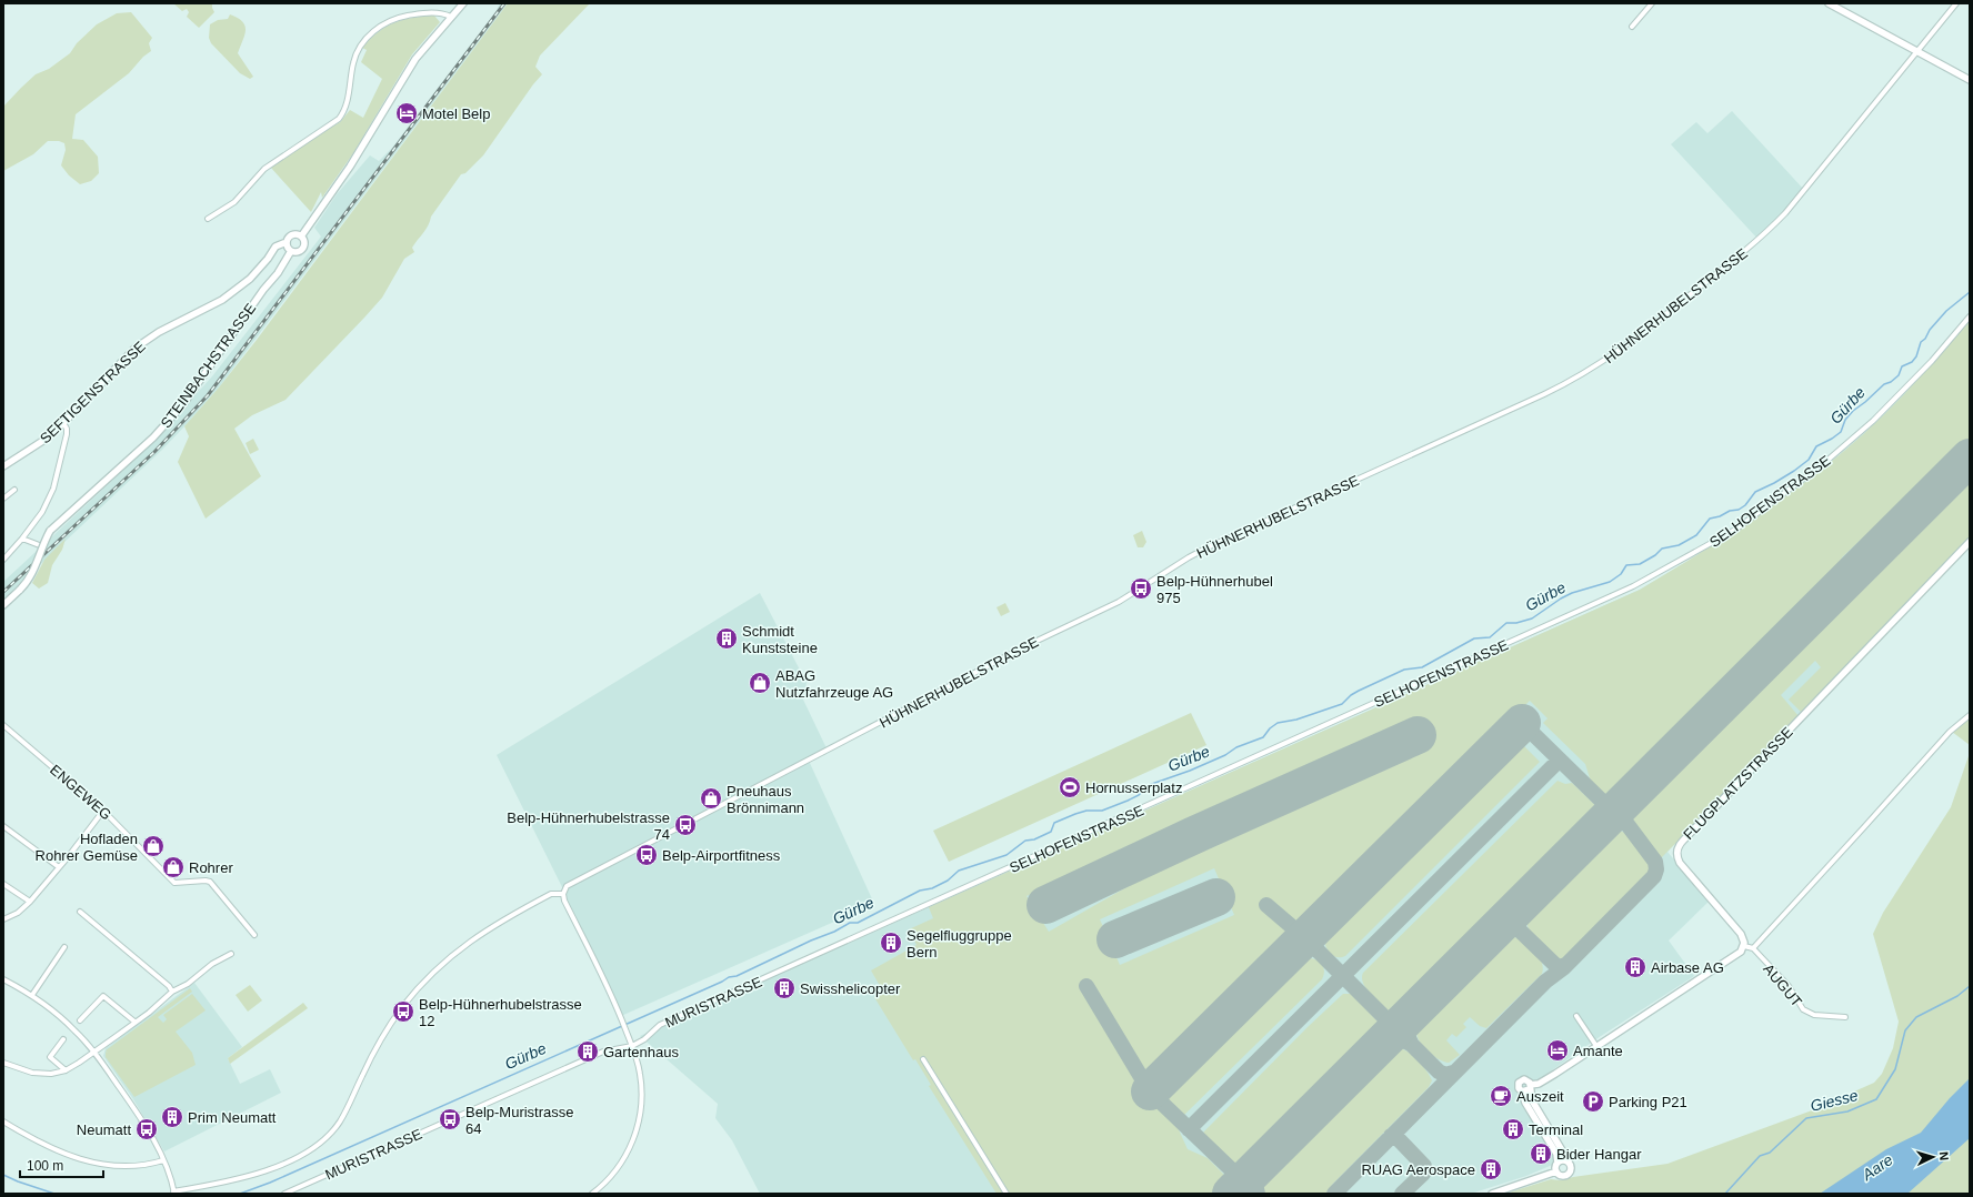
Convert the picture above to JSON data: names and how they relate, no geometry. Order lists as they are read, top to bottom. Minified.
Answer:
{"streets":{"street":["HÜHNERHUBELSTRASSE","STEINBACHSTRASSE","SEFTIGENSTRASSE","SELHOFENSTRASSE","FLUGPLATZSTRASSE","ENGEWEG","AUGUT","MURISTRASSE"]},"crossings":[["STEINBACHSTRASSE","SEFTIGENSTRASSE"],["SELHOFENSTRASSE","MURISTRASSE"]],"water":["Gürbe","Giesse","Aare"],"places":{"hotel":["Motel Belp","Amante"],"bus stop":["Belp-Hühnerhubel 975","Belp-Hühnerhubelstrasse 74","Belp-Airportfitness","Belp-Hühnerhubelstrasse 12","Belp-Muristrasse 64","Neumatt"],"building":["Schmidt Kunststeine","Segelfluggruppe Bern","Airbase AG","Swisshelicopter","Gartenhaus","Prim Neumatt","Terminal","Bider Hangar","RUAG Aerospace"],"shop":["ABAG Nutzfahrzeuge AG","Pneuhaus Brönnimann","Hofladen Rohrer Gemüse","Rohrer"],"sports":["Hornusserplatz"],"cafe":["Auszeit"],"parking":["Parking P21"]},"scale_bar":"100 m","north":"right"}
